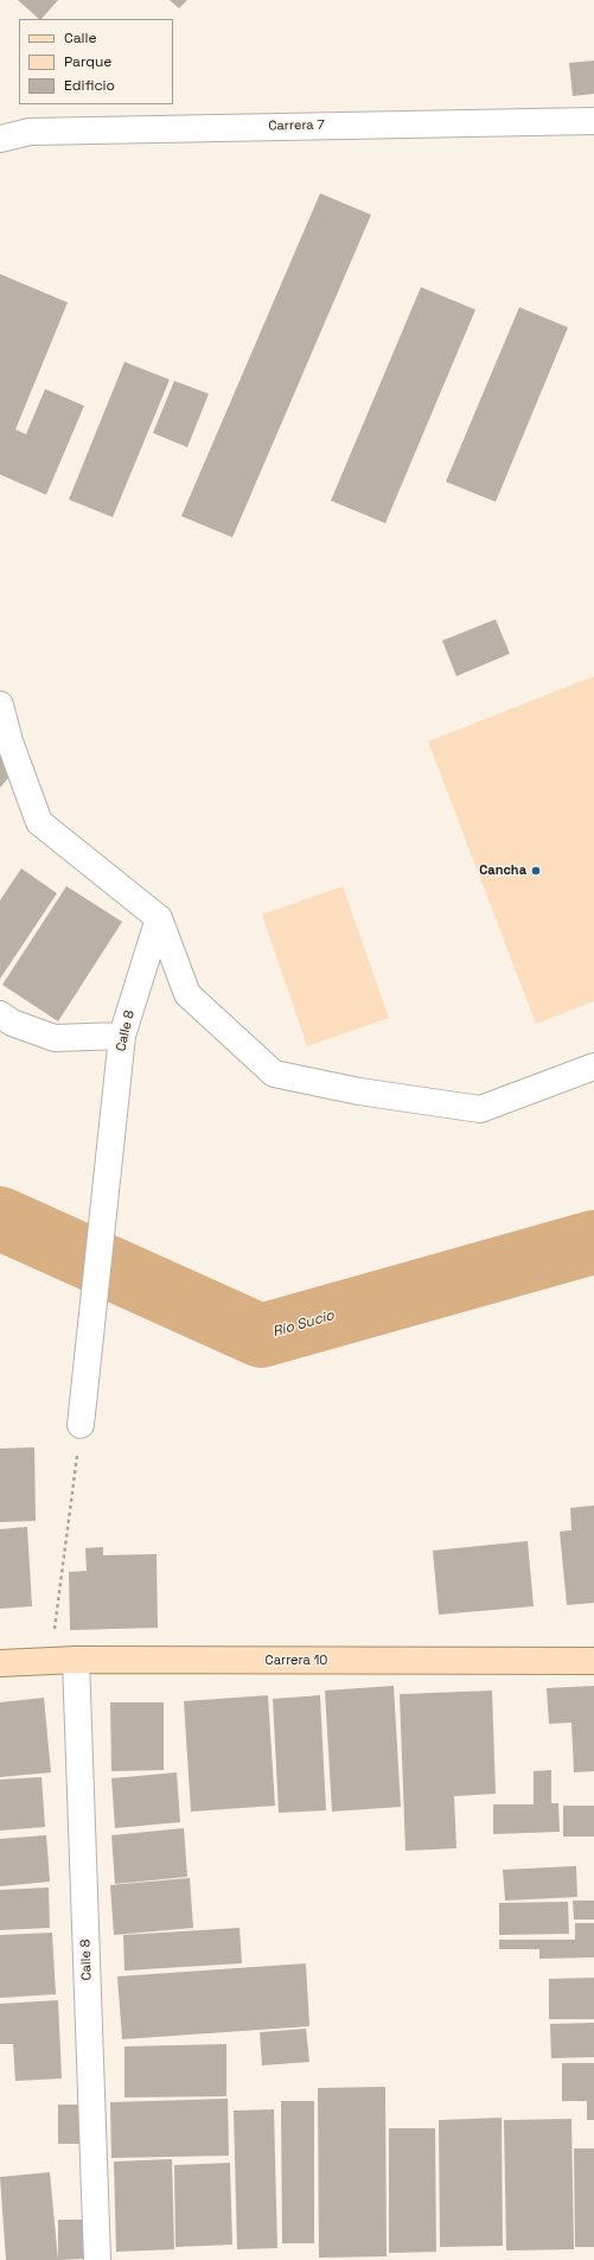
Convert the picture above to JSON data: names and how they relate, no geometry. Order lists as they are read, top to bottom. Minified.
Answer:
{"streets":{"main road":["Carrera 10"],"street":["Carrera 7","Calle 8"]},"crossings":[["Calle 8","Carrera 10"]],"water":["Río Sucio"],"places":["Cancha"],"legend":["Calle","Parque","Edificio"]}
